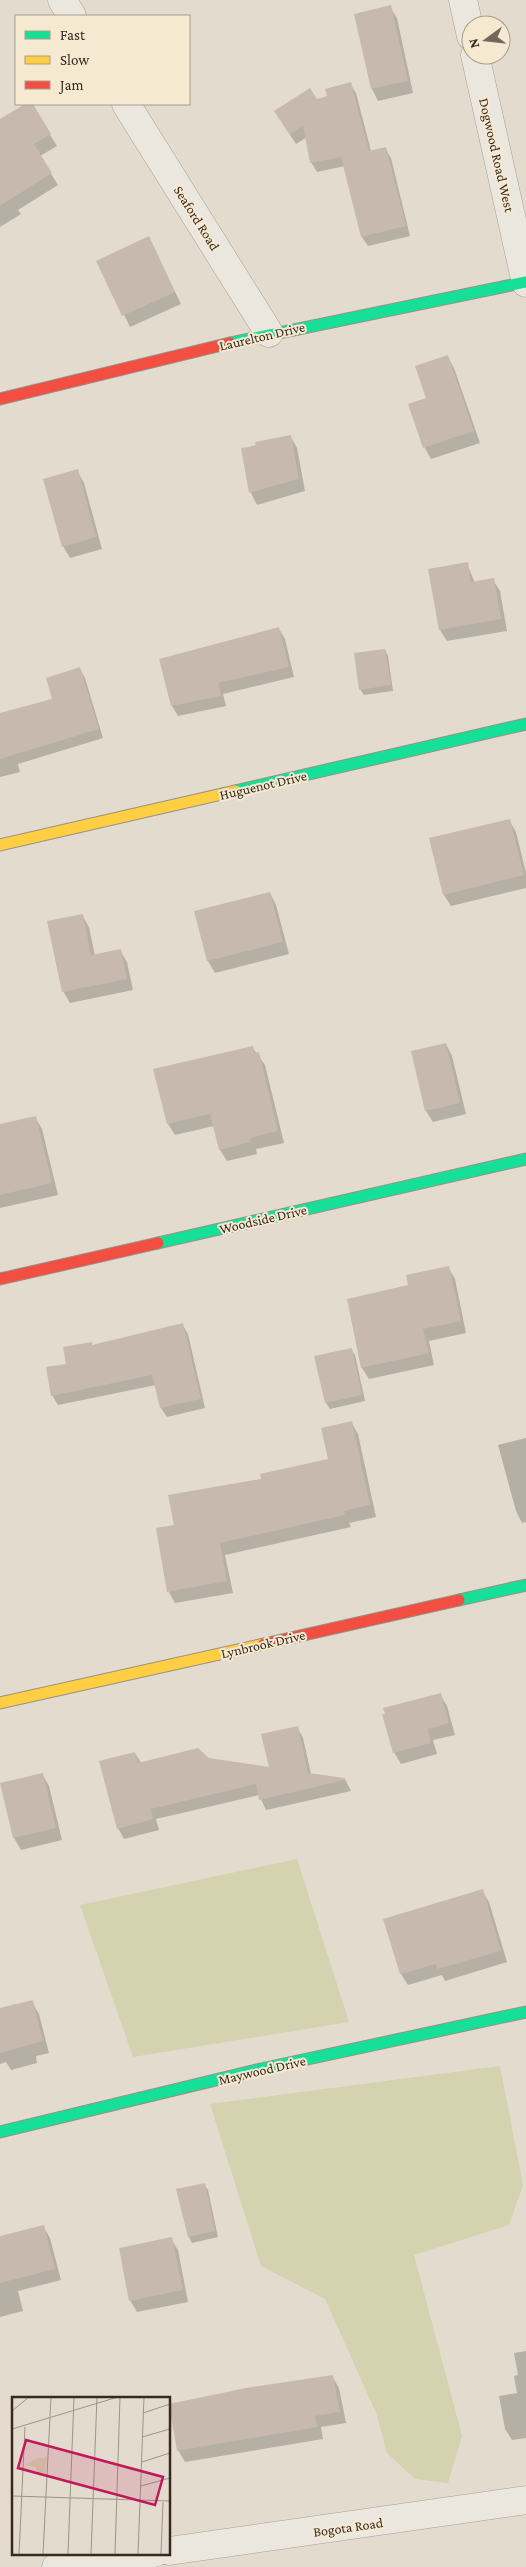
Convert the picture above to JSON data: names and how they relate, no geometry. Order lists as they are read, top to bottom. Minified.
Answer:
{"streets":{"street":["Dogwood Road West","Seaford Road","Laurelton Drive","Huguenot Drive","Woodside Drive","Lynbrook Drive","Maywood Drive","Bogota Road"]},"crossings":[["Dogwood Road West","Laurelton Drive"],["Seaford Road","Laurelton Drive"]],"legend":["Fast","Slow","Jam"],"north":"left"}
